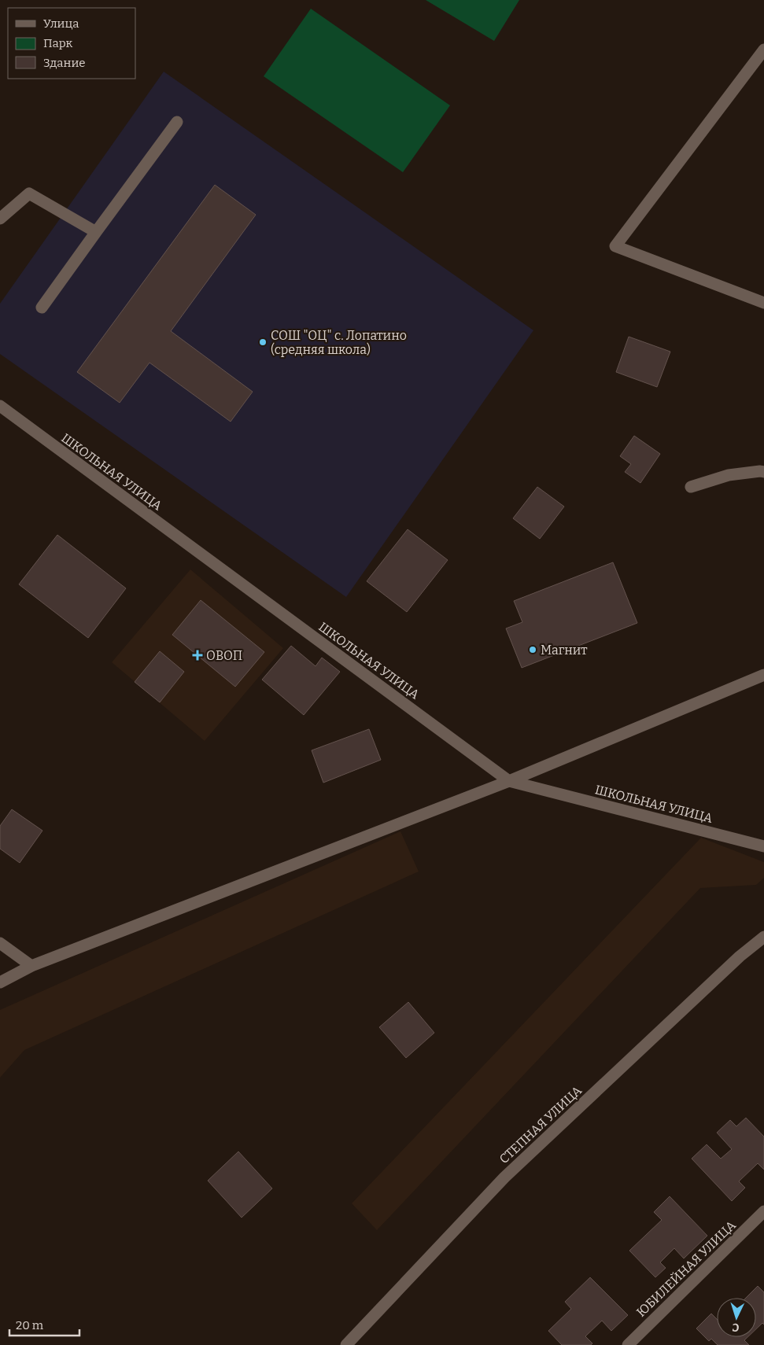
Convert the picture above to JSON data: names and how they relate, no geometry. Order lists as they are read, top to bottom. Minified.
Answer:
{"streets":{"street":["ШКОЛЬНАЯ УЛИЦА","СТЕПНАЯ УЛИЦА","ЮБИЛЕЙНАЯ УЛИЦА"]},"places":{"other":["СОШ \"ОЦ\" с. Лопатино (средняя школа)","Магнит"],"health":["ОВОП"]},"legend":["Улица","Парк","Здание"],"scale_bar":"20 m","north":"bottom"}
